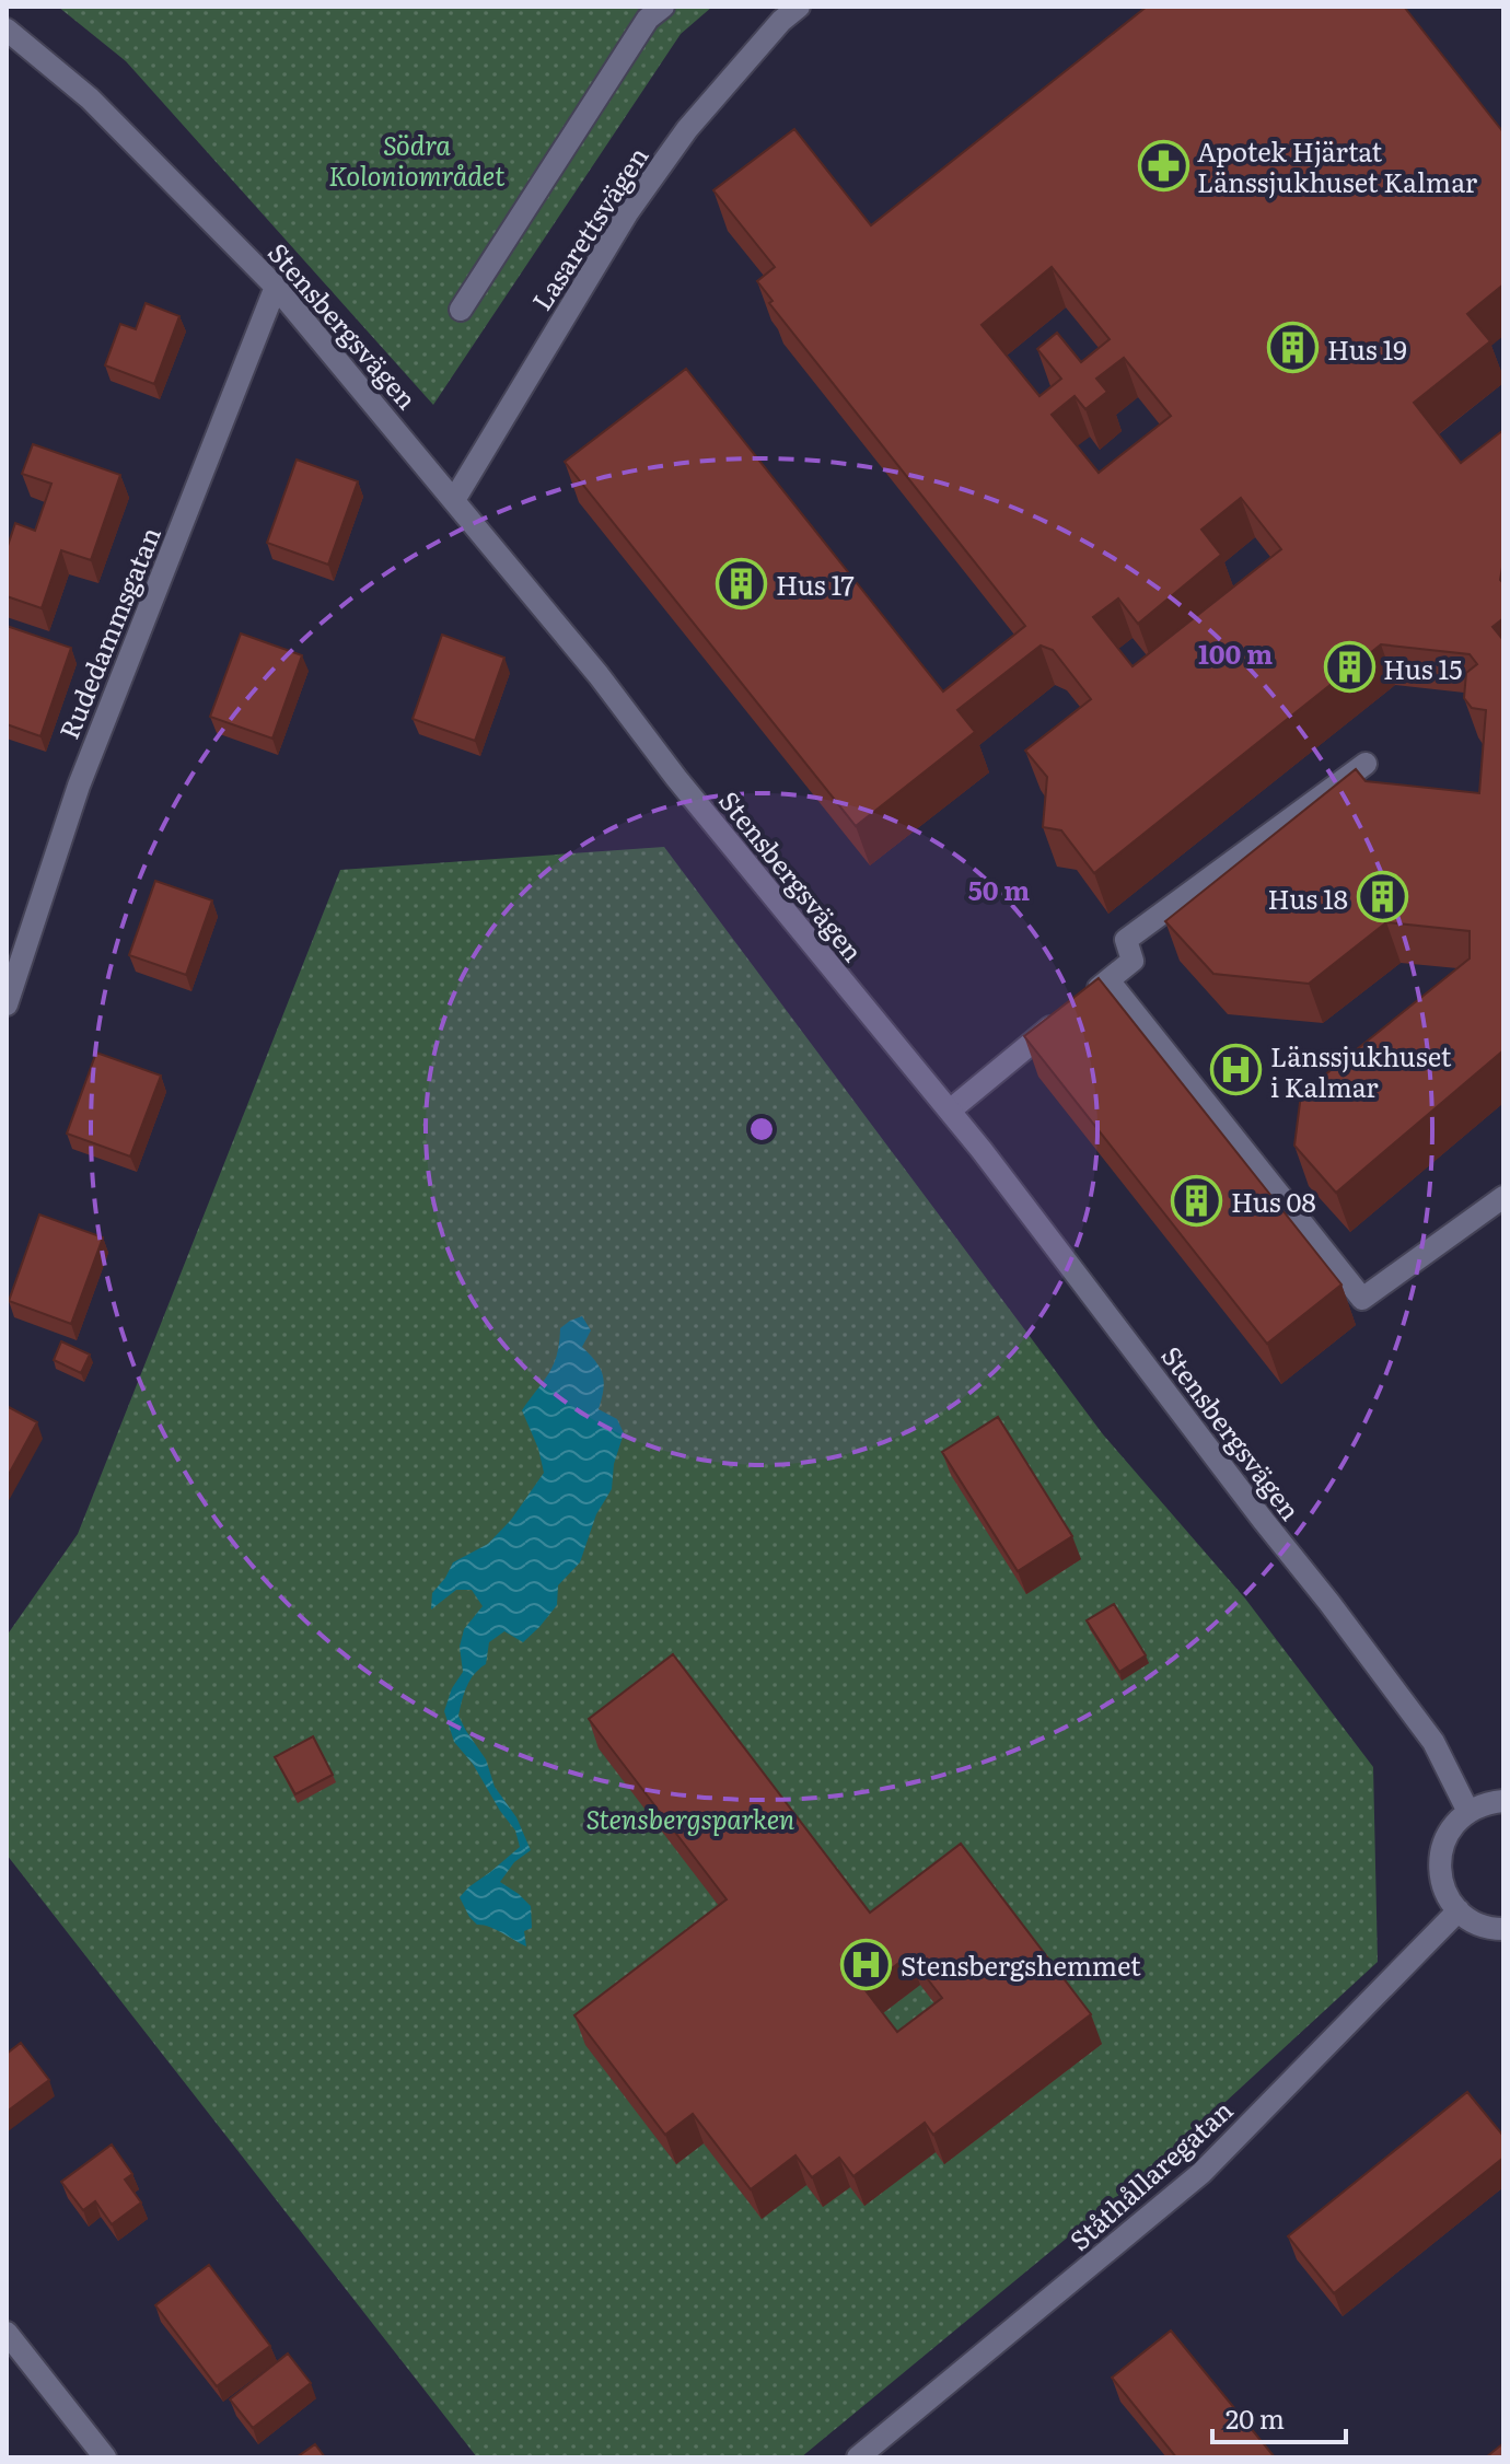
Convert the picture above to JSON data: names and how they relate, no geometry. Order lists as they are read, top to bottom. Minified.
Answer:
{"streets":{"street":["Lasarettsvägen","Stensbergsvägen","Rudedammsgatan","Ståthållaregatan"]},"crossings":[["Lasarettsvägen","Stensbergsvägen"],["Stensbergsvägen","Rudedammsgatan"]],"parks":["Södra Koloniområdet","Stensbergsparken"],"places":{"pharmacy":["Apotek Hjärtat Länssjukhuset Kalmar"],"building":["Hus 19","Hus 17","Hus 15","Hus 18","Hus 08"],"hospital":["Länssjukhuset i Kalmar","Stensbergshemmet"]},"scale_bar":"20 m","rings":["100 m","50 m"]}
